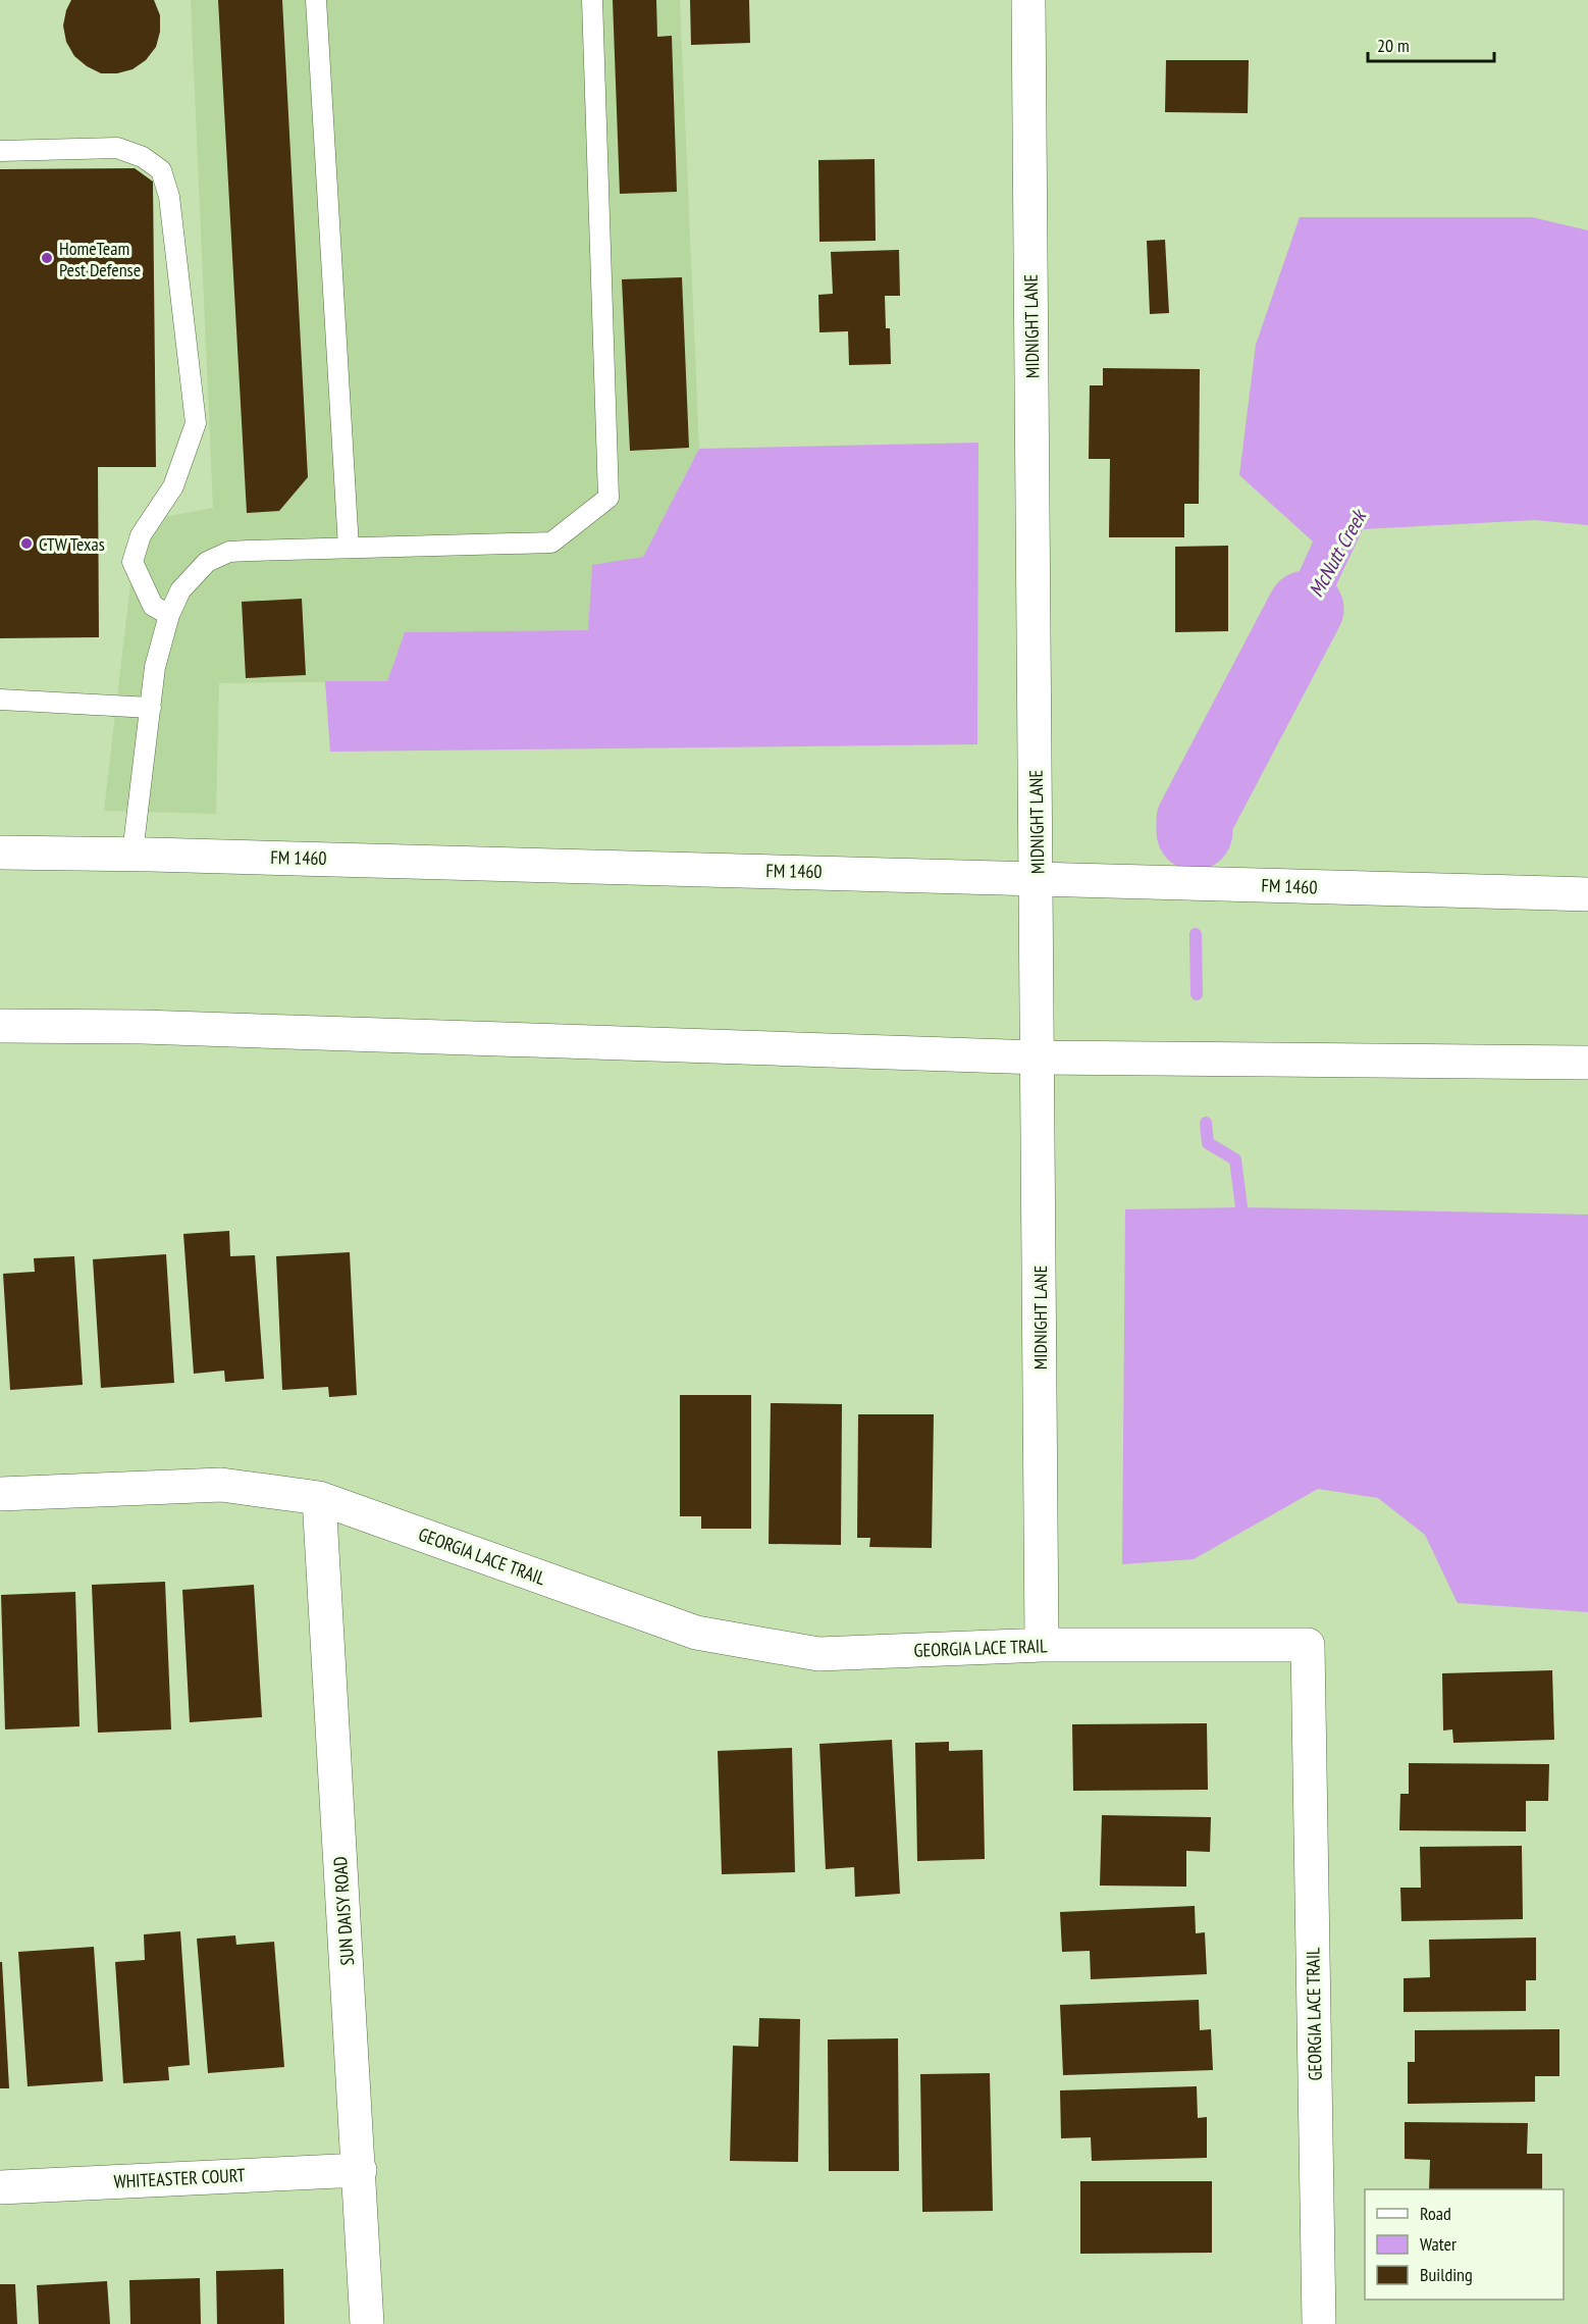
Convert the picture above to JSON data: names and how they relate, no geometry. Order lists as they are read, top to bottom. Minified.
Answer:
{"streets":{"street":["MIDNIGHT LANE","FM 1460","GEORGIA LACE TRAIL","SUN DAISY ROAD","WHITEASTER COURT"]},"crossings":[["MIDNIGHT LANE","FM 1460"],["MIDNIGHT LANE","GEORGIA LACE TRAIL"],["GEORGIA LACE TRAIL","SUN DAISY ROAD"],["SUN DAISY ROAD","WHITEASTER COURT"]],"water":["McNutt Creek"],"places":["HomeTeam Pest Defense","CTW Texas"],"legend":["Road","Water","Building"],"scale_bar":"20 m"}
